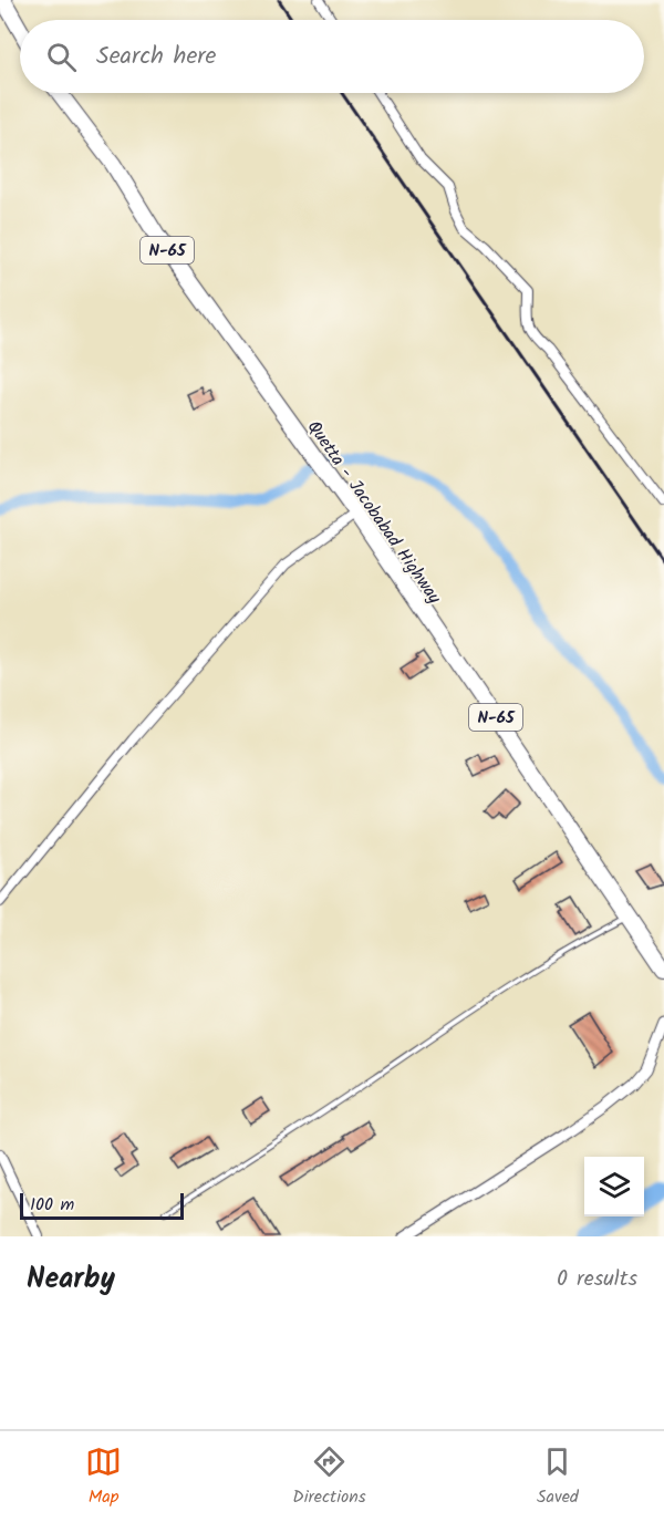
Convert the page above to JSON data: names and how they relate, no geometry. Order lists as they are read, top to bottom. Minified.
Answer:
{"streets":{"highway":["N-65","Quetta - Jacobabad Highway"]},"scale_bar":"100 m","page":{"search":"Search here","scale":"100 m","heading":["Nearby","0 results"],"nav":["Map","Directions","Saved"]}}
